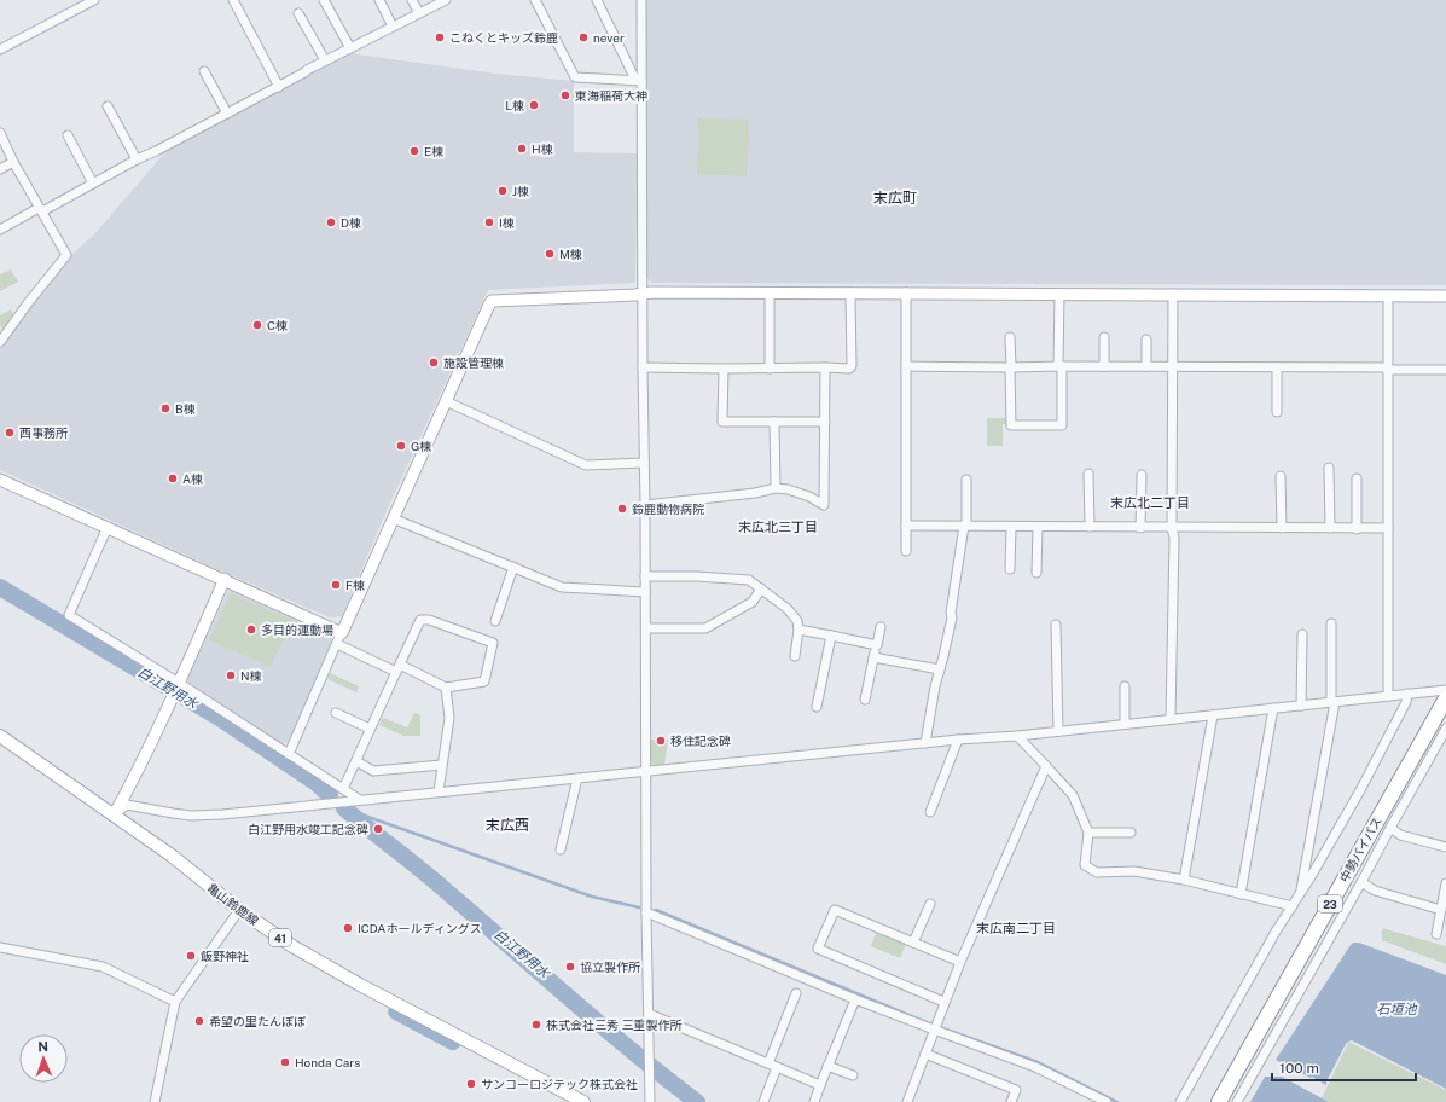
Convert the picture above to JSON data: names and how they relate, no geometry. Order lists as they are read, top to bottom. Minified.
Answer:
{"streets":{"highway":["中勢バイパス","23"],"main road":["亀山鈴鹿線","41"]},"districts":["末広町","末広北二丁目","末広北三丁目","末広西","末広南二丁目"],"water":["白江野用水","石垣池"],"places":["こねくとキッズ鈴鹿","never","東海稲荷大神","L棟","H棟","E棟","J棟","D棟","I棟","M棟","C棟","施設管理棟","B棟","西事務所","G棟","A棟","鈴鹿動物病院","F棟","多目的運動場","N棟","移住記念碑","白江野用水竣工記念碑","ICDAホールディングス","飯野神社","協立製作所","希望の里たんぽぽ","株式会社三秀 三重製作所","Honda Cars","サンコーロジテック株式会社"],"scale_bar":"100 m","north":"top"}
